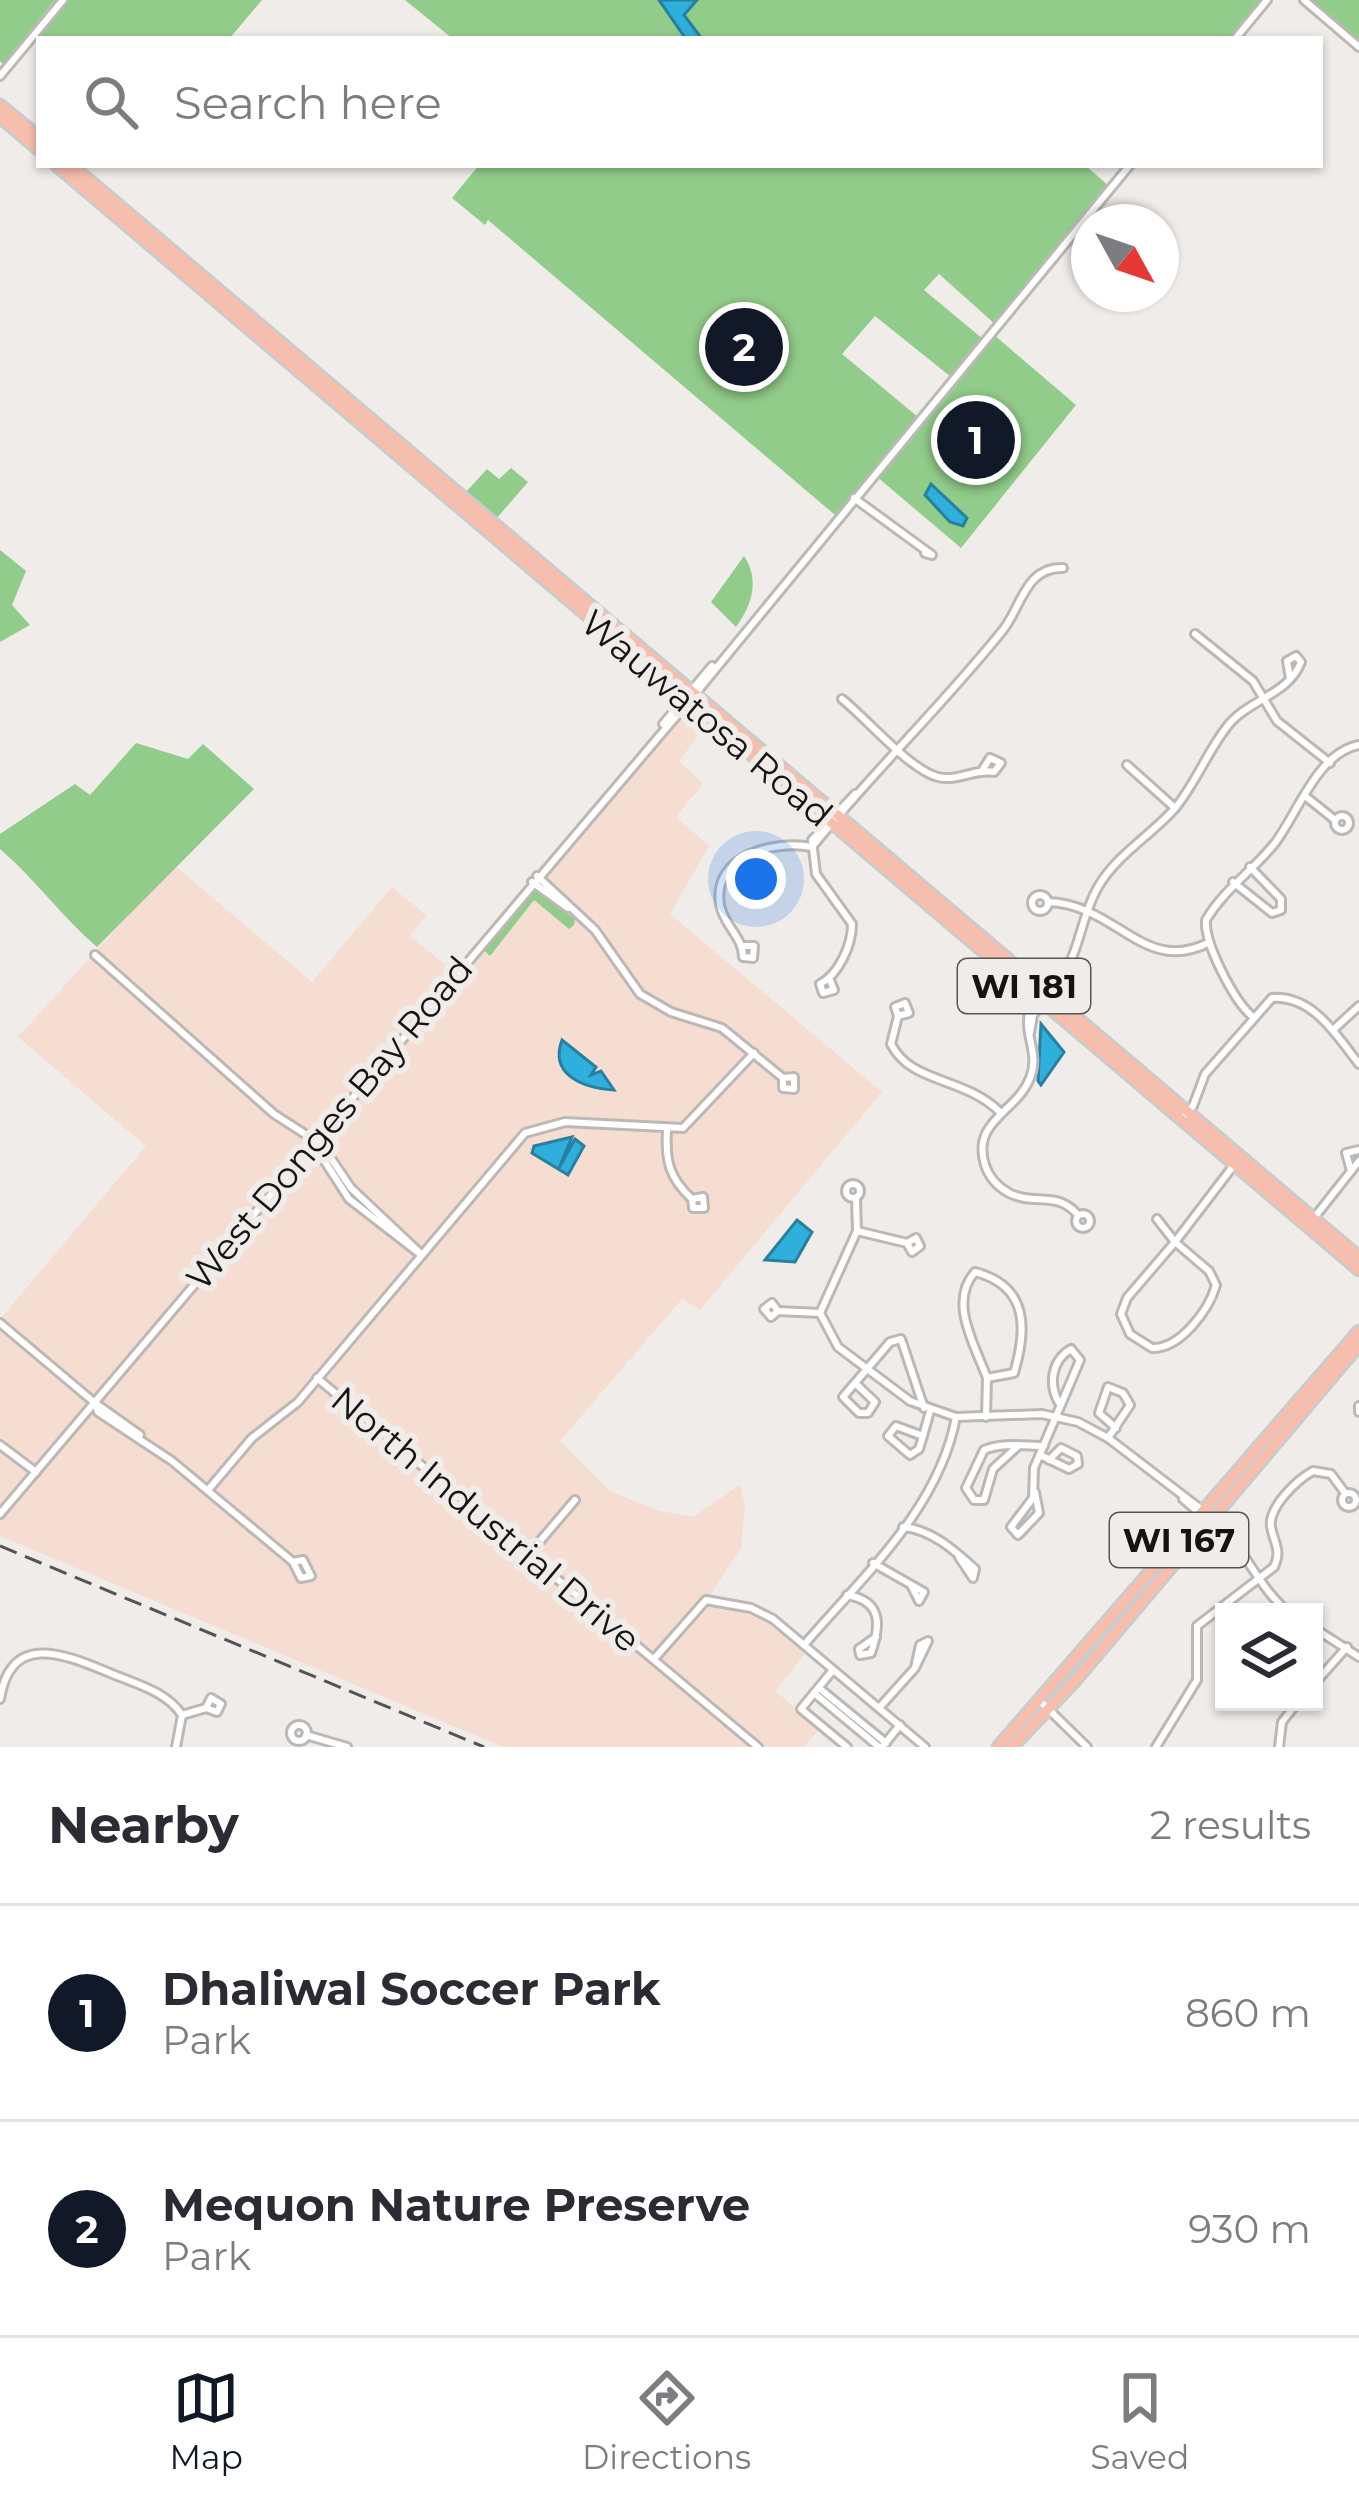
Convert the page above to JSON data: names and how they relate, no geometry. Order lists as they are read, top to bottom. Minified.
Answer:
{"streets":{"main road":["Wauwatosa Road","WI 181","WI 167"],"street":["West Donges Bay Road","North Industrial Drive"]},"crossings":[["Wauwatosa Road","West Donges Bay Road"]],"north":"bottom right","page":{"search":"Search here","pins":["2","1"],"heading":["Nearby","2 results"],"list":[{"mark":"1","name":"Dhaliwal Soccer Park","note":"Park","value":"860 m"},{"mark":"2","name":"Mequon Nature Preserve","note":"Park","value":"930 m"}],"nav":["Map","Directions","Saved"]}}
